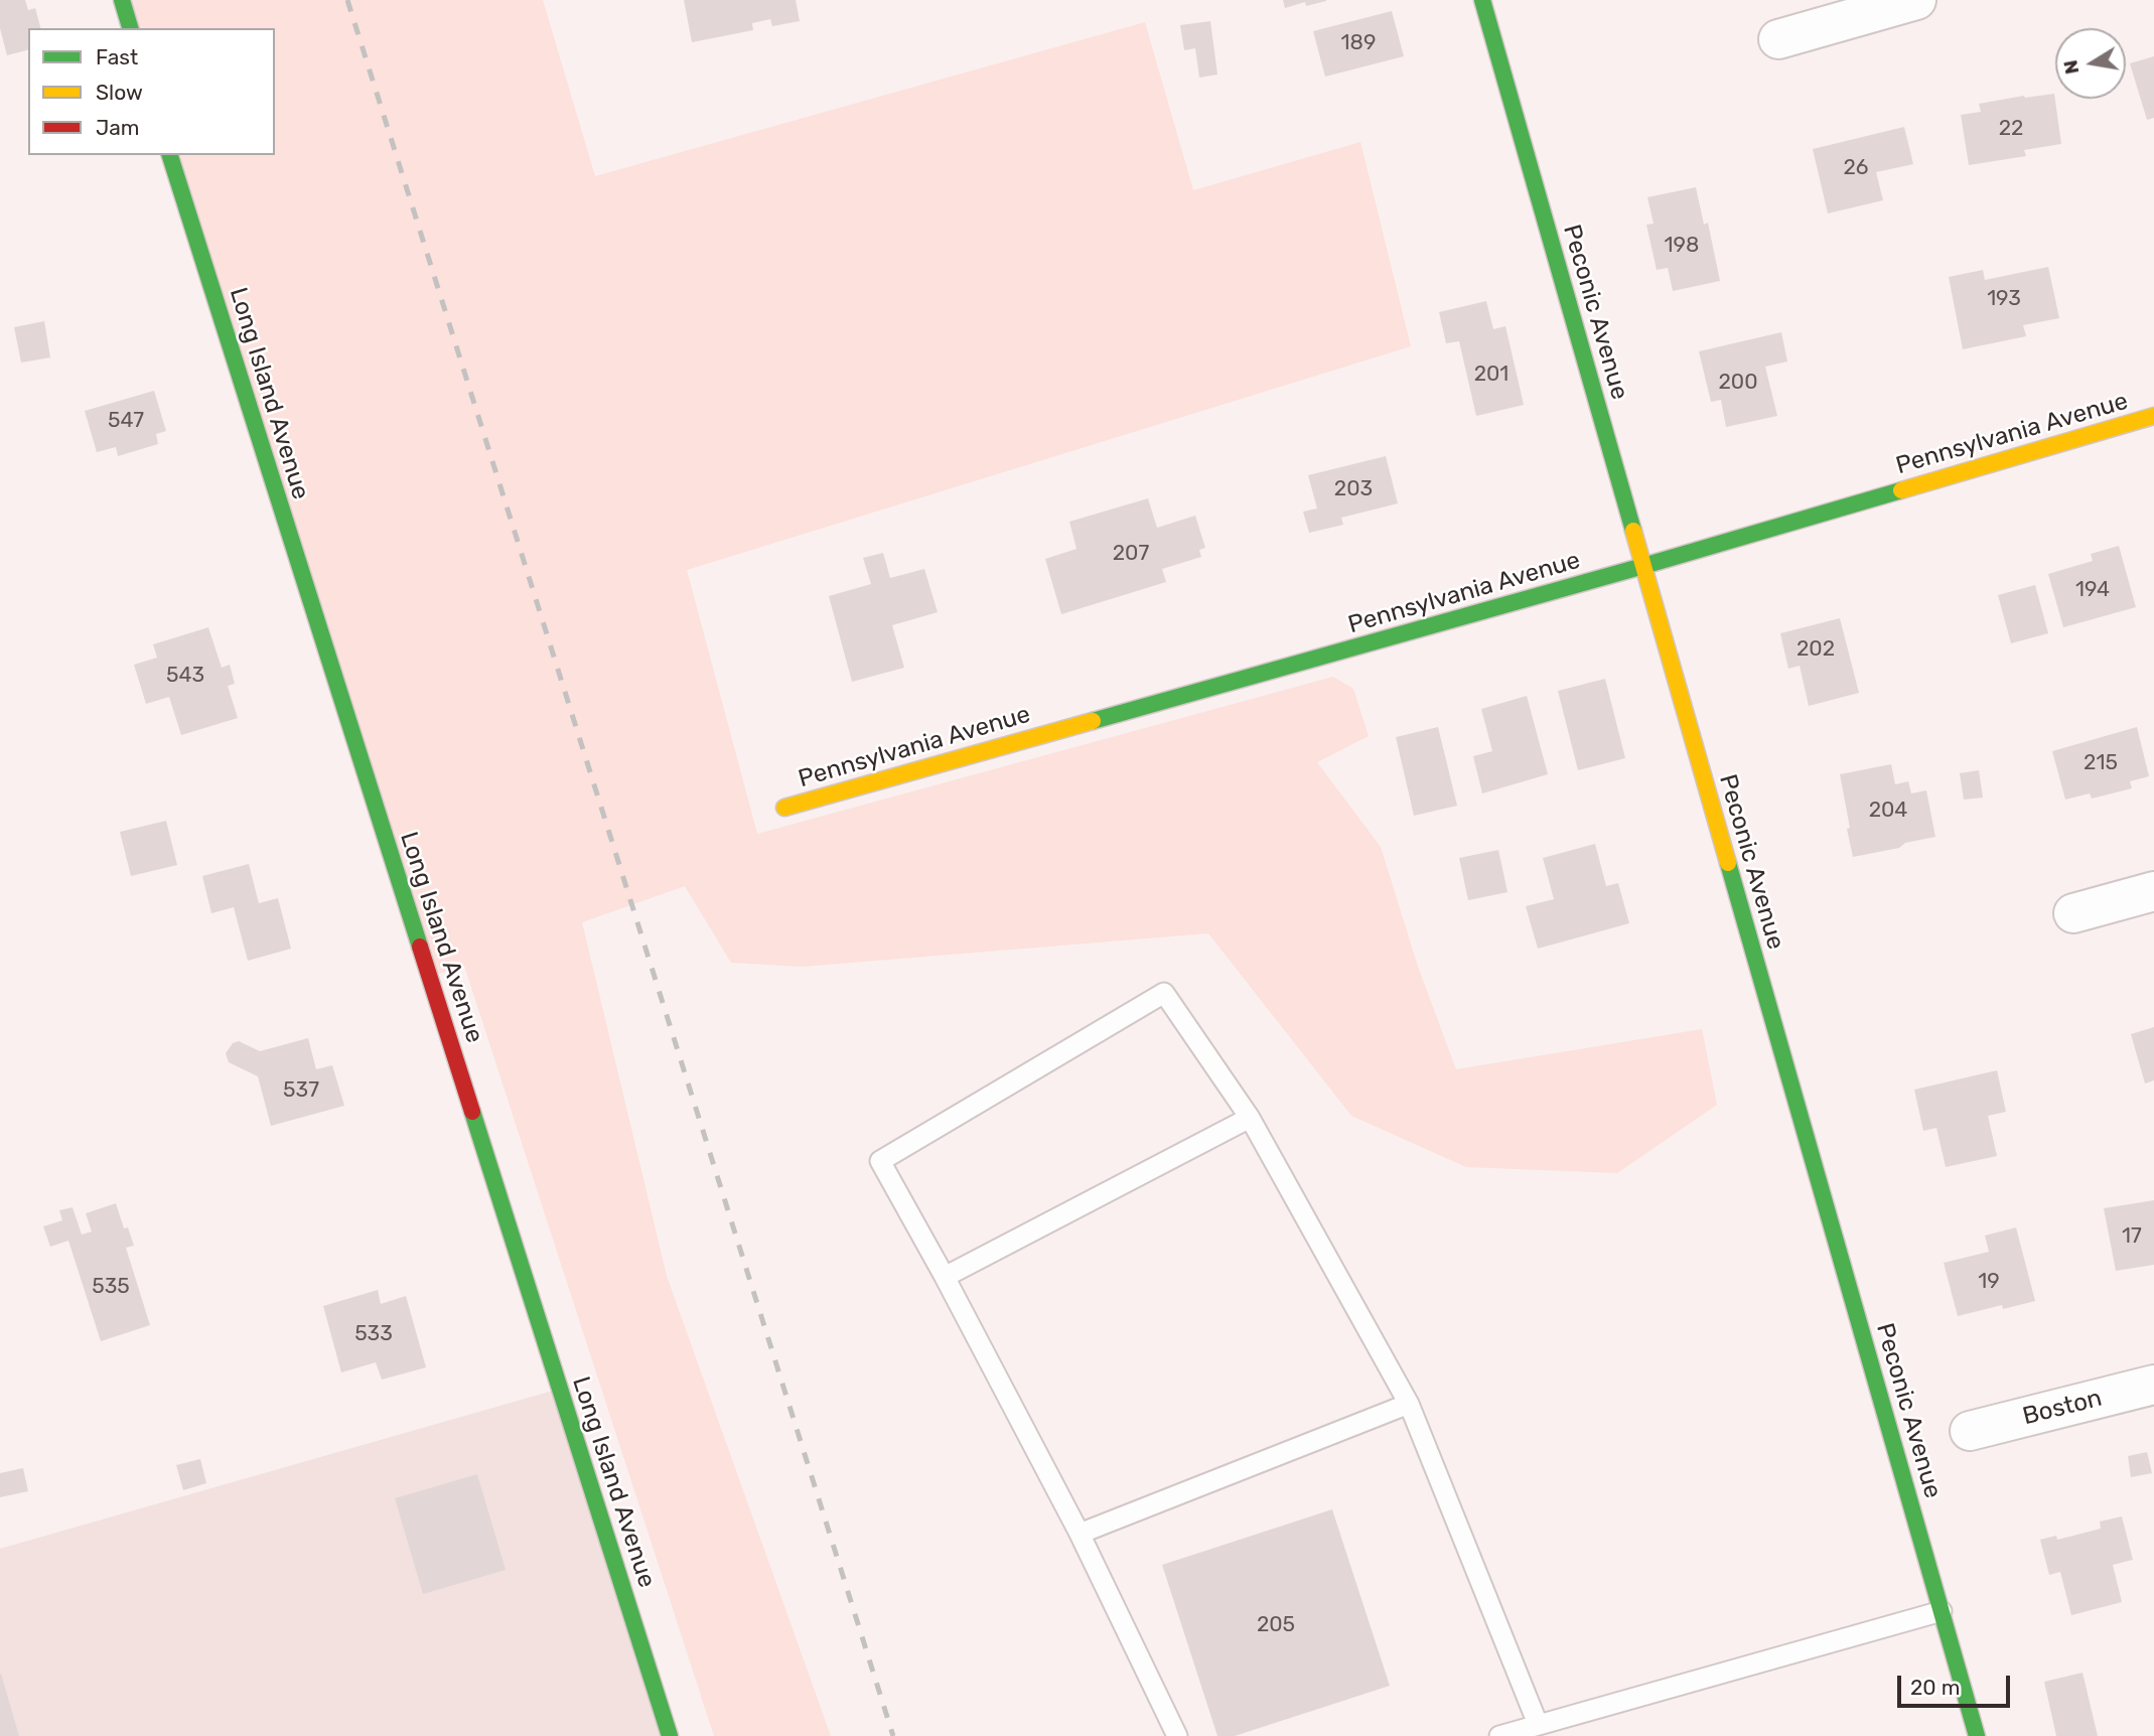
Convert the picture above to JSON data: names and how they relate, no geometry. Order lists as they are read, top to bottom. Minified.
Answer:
{"streets":{"street":["Peconic Avenue","Long Island Avenue","Pennsylvania Avenue","Boston"]},"crossings":[["Peconic Avenue","Pennsylvania Avenue"]],"house_numbers":["189","22","26","198","193","201","200","547","203","207","194","202","543","215","204","537","17","19","535","533","205"],"legend":["Fast","Slow","Jam"],"scale_bar":"20 m","north":"left"}
